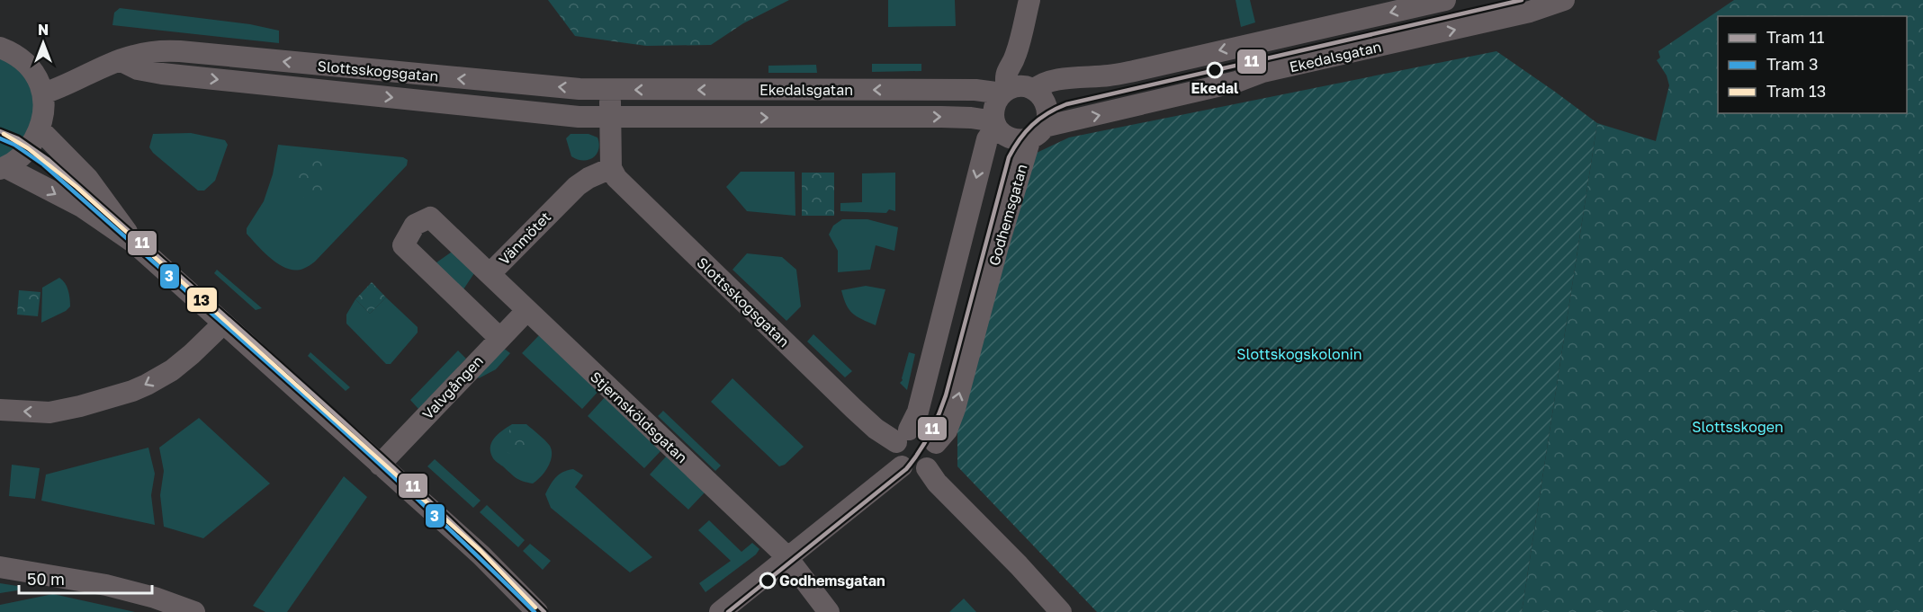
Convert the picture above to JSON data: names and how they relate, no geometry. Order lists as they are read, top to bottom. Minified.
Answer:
{"streets":{"street":["Ekedalsgatan","Slottsskogsgatan","Godhemsgatan","Vänmötet","Valvgången","Stjernsköldsgatan"]},"crossings":[["Ekedalsgatan","Slottsskogsgatan"],["Ekedalsgatan","Godhemsgatan"],["Slottsskogsgatan","Godhemsgatan"],["Slottsskogsgatan","Vänmötet"],["Vänmötet","Valvgången"],["Vänmötet","Stjernsköldsgatan"],["Valvgången","Stjernsköldsgatan"]],"parks":["Slottskogskolonin","Slottsskogen"],"places":["Ekedal","Godhemsgatan"],"lines":["tram line 11","tram line 13","tram line 3"],"legend":["Tram 11","Tram 3","Tram 13"],"scale_bar":"50 m","north":"top"}
